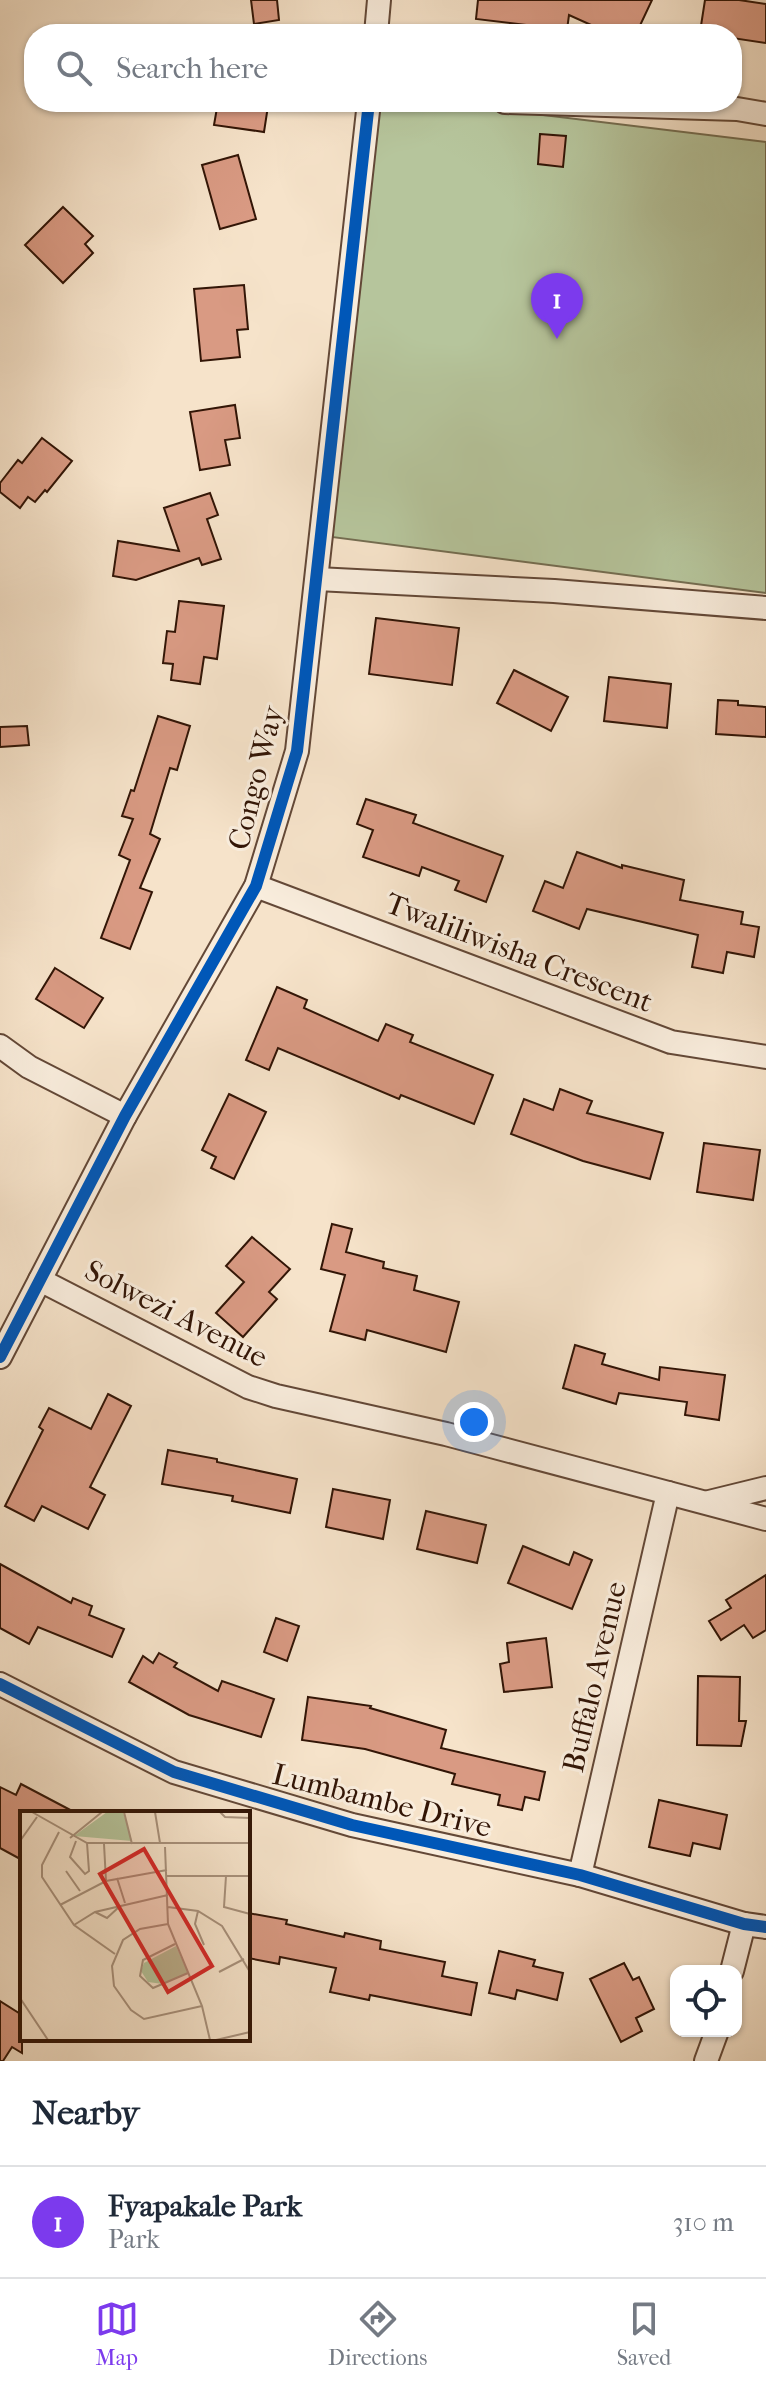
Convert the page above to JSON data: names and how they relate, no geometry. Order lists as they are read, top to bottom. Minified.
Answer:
{"streets":{"street":["Congo Way","Twaliliwisha Crescent","Solwezi Avenue","Buffalo Avenue","Lumbambe Drive"]},"crossings":[["Congo Way","Twaliliwisha Crescent"],["Congo Way","Solwezi Avenue"],["Solwezi Avenue","Buffalo Avenue"],["Buffalo Avenue","Lumbambe Drive"]],"page":{"search":"Search here","pins":"1","heading":"Nearby","list":[{"mark":"1","name":"Fyapakale Park","note":"Park","value":"310 m"}],"nav":["Map","Directions","Saved"]}}
